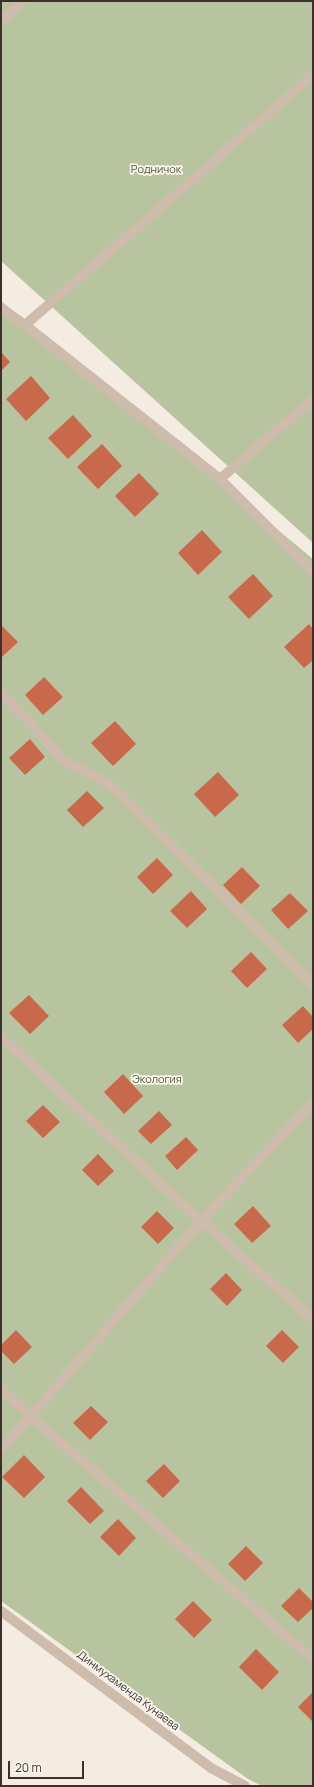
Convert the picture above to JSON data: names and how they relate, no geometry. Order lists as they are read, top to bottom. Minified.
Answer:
{"streets":{"street":["Динмухаменда Кунаева"]},"parks":["Родничок","Экология"],"scale_bar":"20 m"}
